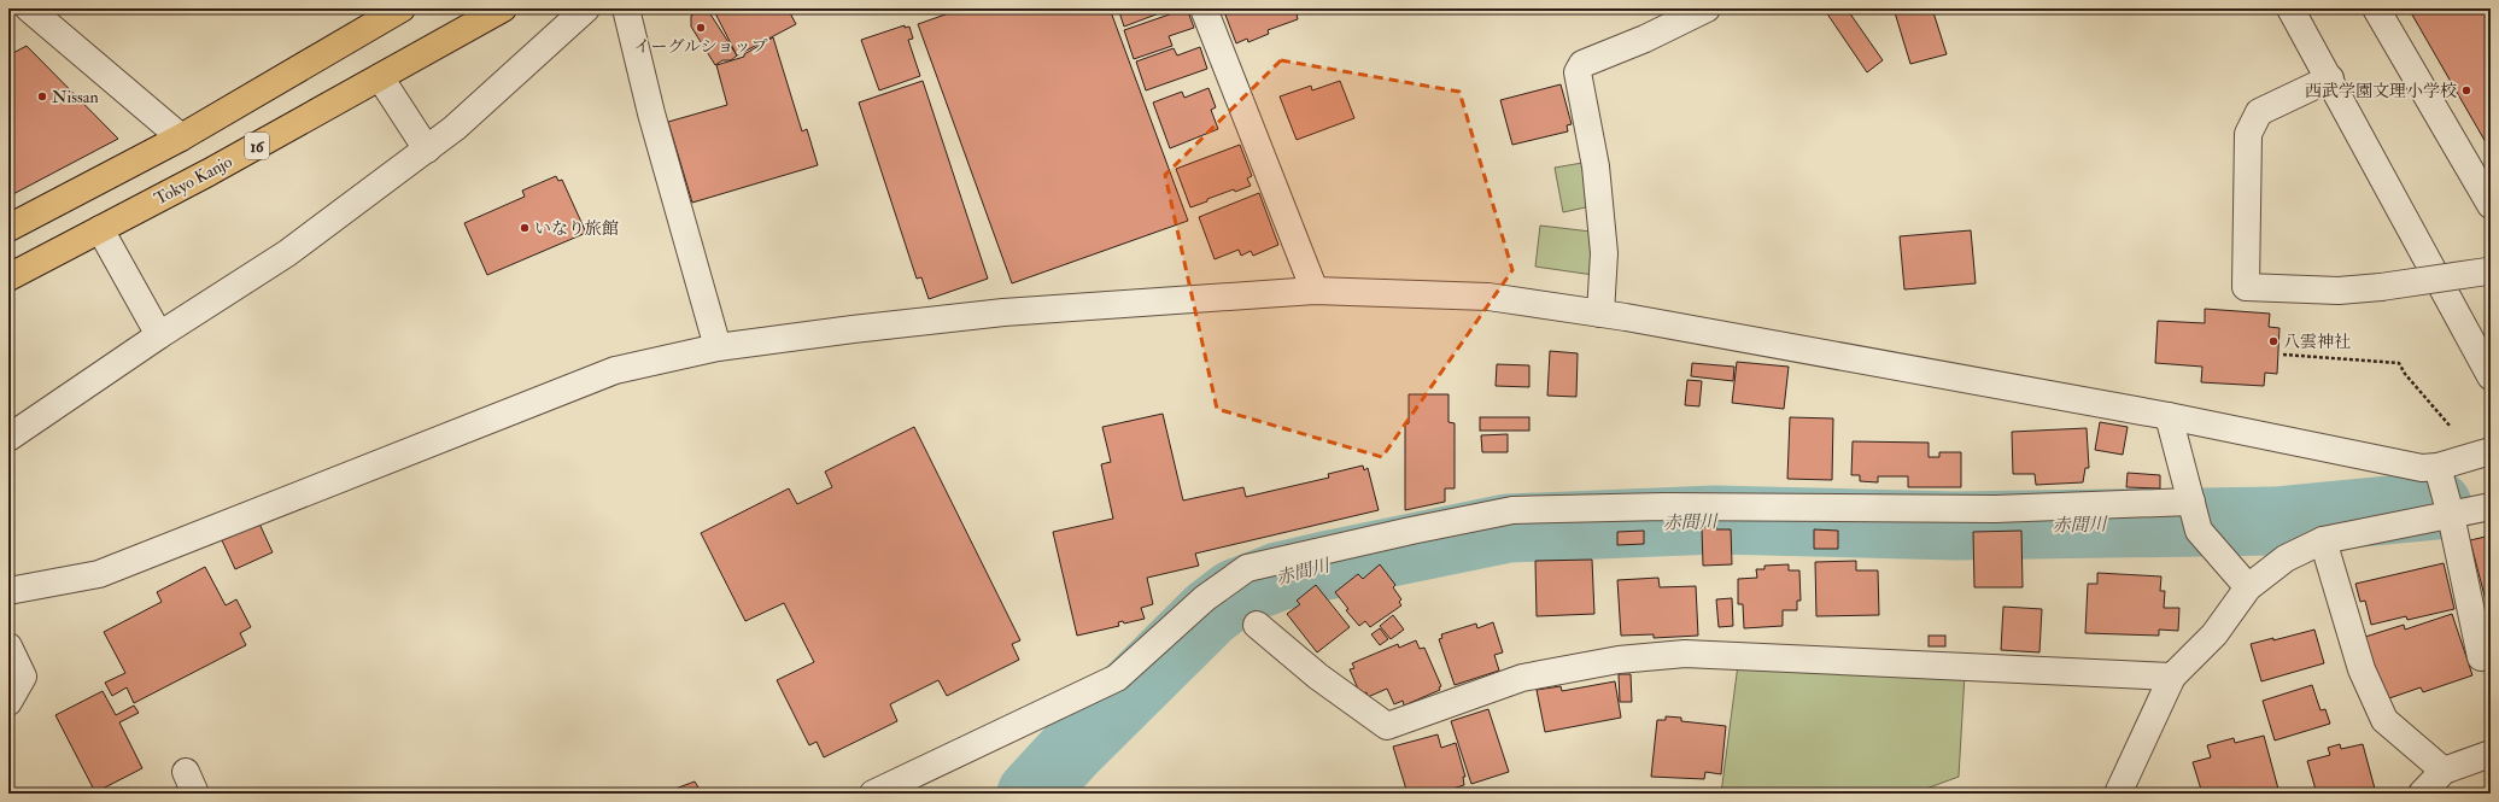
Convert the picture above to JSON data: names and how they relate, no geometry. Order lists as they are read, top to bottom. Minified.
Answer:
{"streets":{"highway":["16","Tokyo Kanjo"]},"water":["赤間川"],"places":["イーグルショップ","西武学園文理小学校","Nissan","いなり旅館","八雲神社"]}
